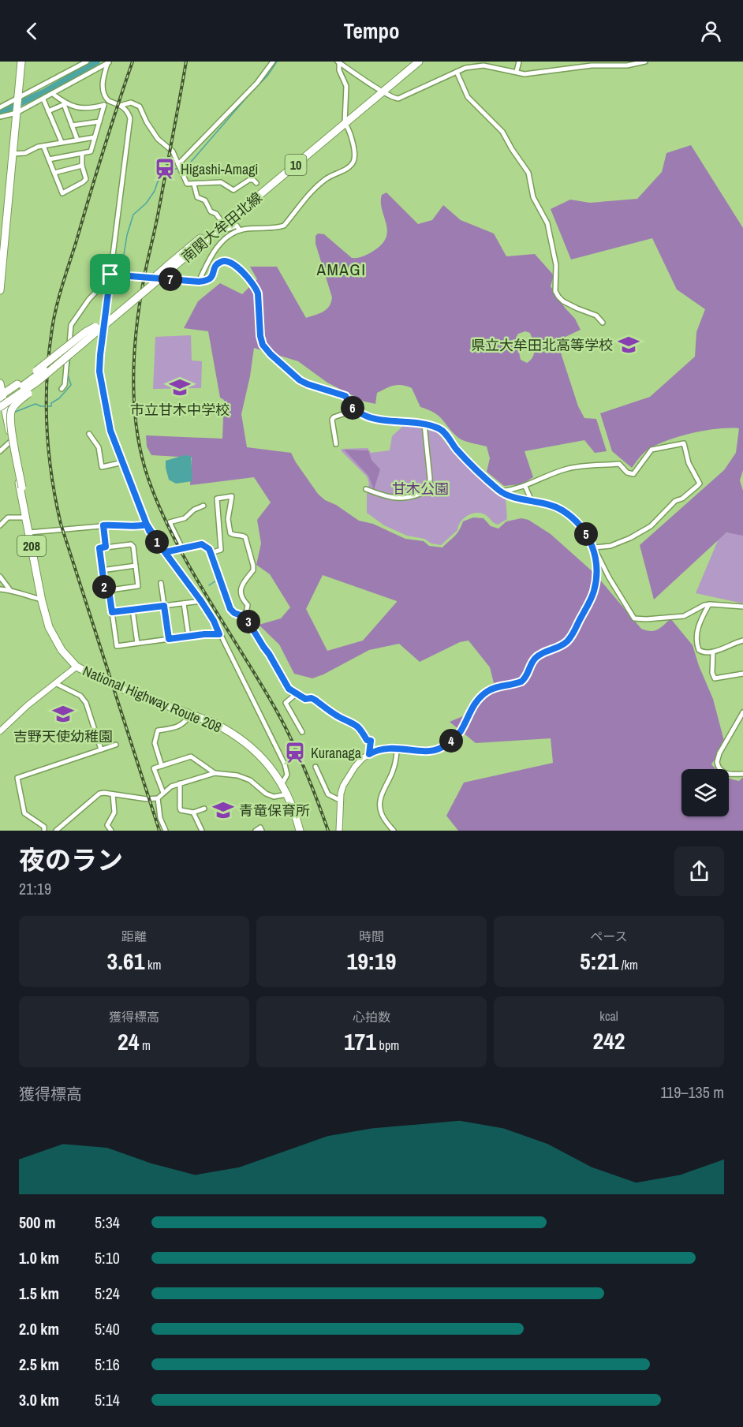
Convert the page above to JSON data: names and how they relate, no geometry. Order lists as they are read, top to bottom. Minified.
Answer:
{"streets":{"main road":["10","南関大牟田北線","208","National Highway Route 208"]},"crossings":[["南関大牟田北線","National Highway Route 208"]],"districts":["AMAGI"],"parks":["甘木公園"],"places":{"station":["Higashi-Amagi","Kuranaga"],"school or university":["県立大牟田北高等学校","市立甘木中学校","吉野天使幼稚園","青竜保育所"]},"page":{"header":"Tempo","pins":["7","6","5","1","2","3","4"],"heading":["夜のラン","21:19"],"stats":[["距離","3.61 km"],["時間","19:19"],["ペース","5:21 /km"],["獲得標高","24 m"],["心拍数","171 bpm"],["kcal","242"]],"chart":["獲得標高","119–135 m"],"list":[{"name":"500 m","note":"5:34"},{"name":"1.0 km","note":"5:10"},{"name":"1.5 km","note":"5:24"},{"name":"2.0 km","note":"5:40"},{"name":"2.5 km","note":"5:16"},{"name":"3.0 km","note":"5:14"}]}}
